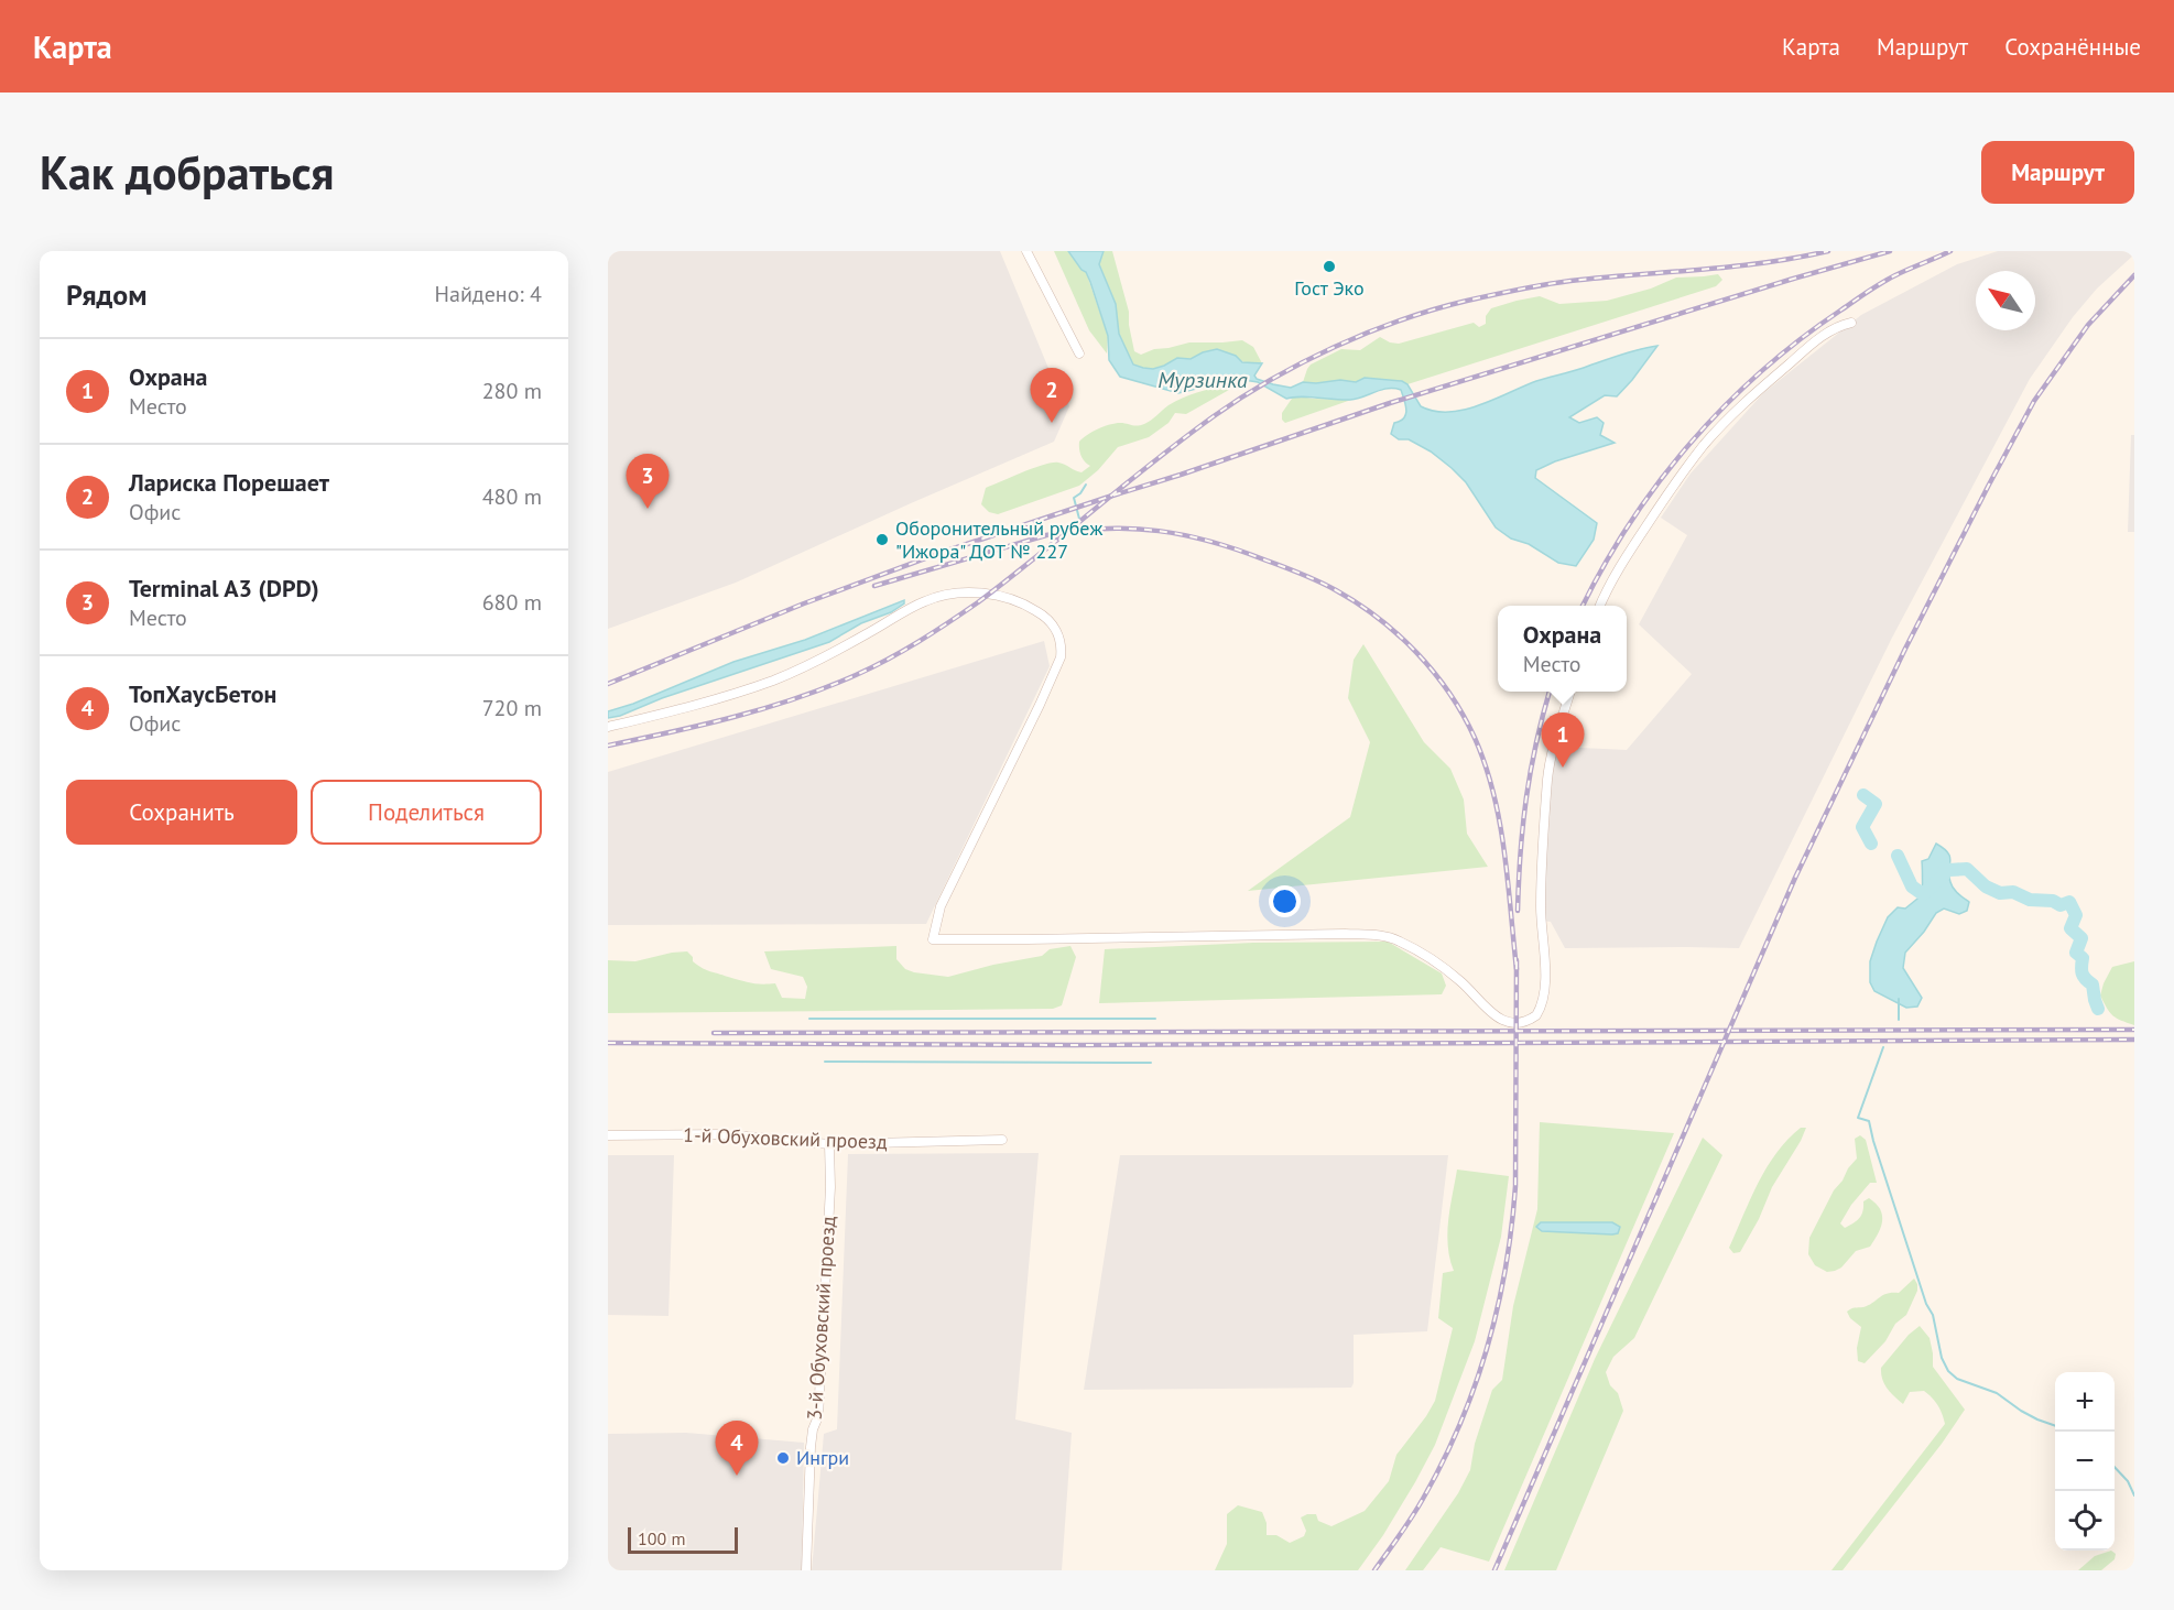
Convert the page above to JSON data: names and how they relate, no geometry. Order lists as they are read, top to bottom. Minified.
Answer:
{"streets":{"street":["1-й Обуховский проезд","3-й Обуховский проезд"]},"crossings":[["1-й Обуховский проезд","3-й Обуховский проезд"]],"water":["Мурзинка"],"places":["Гост Эко","Оборонительный рубеж \"Ижора\" ДОТ № 227","Ингри"],"scale_bar":"100 m","north":"top left","page":{"header":"Карта","nav":["Карта","Маршрут","Сохранённые"],"buttons":["Маршрут",["Сохранить","Поделиться"]],"title":"Как добраться","heading":["Рядом","Найдено: 4"],"list":[{"mark":"1","name":"Охрана","note":"Место","value":"280 m"},{"mark":"2","name":"Лариска Порешает","note":"Офис","value":"480 m"},{"mark":"3","name":"Terminal A3 (DPD)","note":"Место","value":"680 m"},{"mark":"4","name":"ТопХаусБетон","note":"Офис","value":"720 m"}],"pins":["2","3","1","4"],"popup":["Охрана","Место"],"map_buttons":["+","−"],"scale":"100 m"}}
